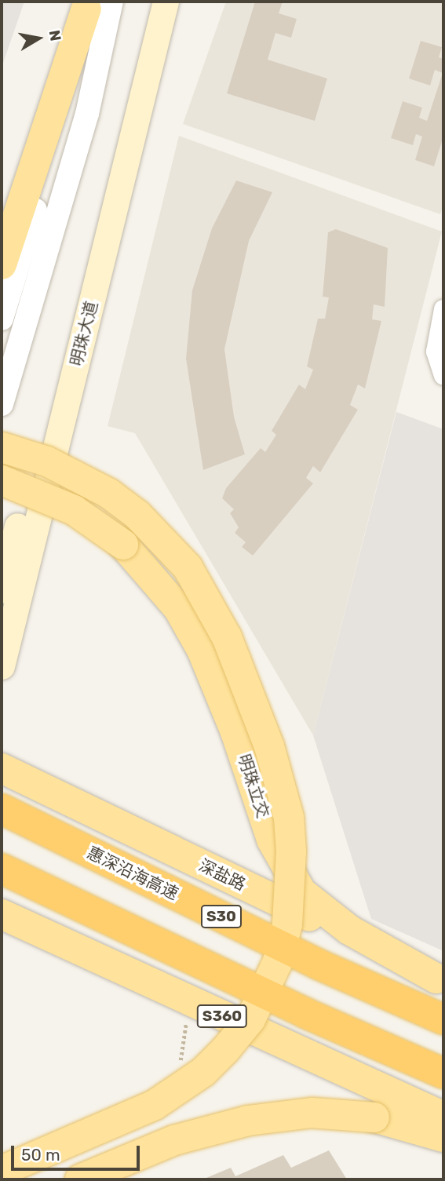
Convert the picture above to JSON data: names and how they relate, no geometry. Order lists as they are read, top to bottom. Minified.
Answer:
{"streets":{"highway":["惠深沿海高速","S30"],"main road":["明珠大道","明珠立交","深盐路","S360"]},"crossings":[["明珠立交","深盐路"]],"scale_bar":"50 m","north":"right"}
